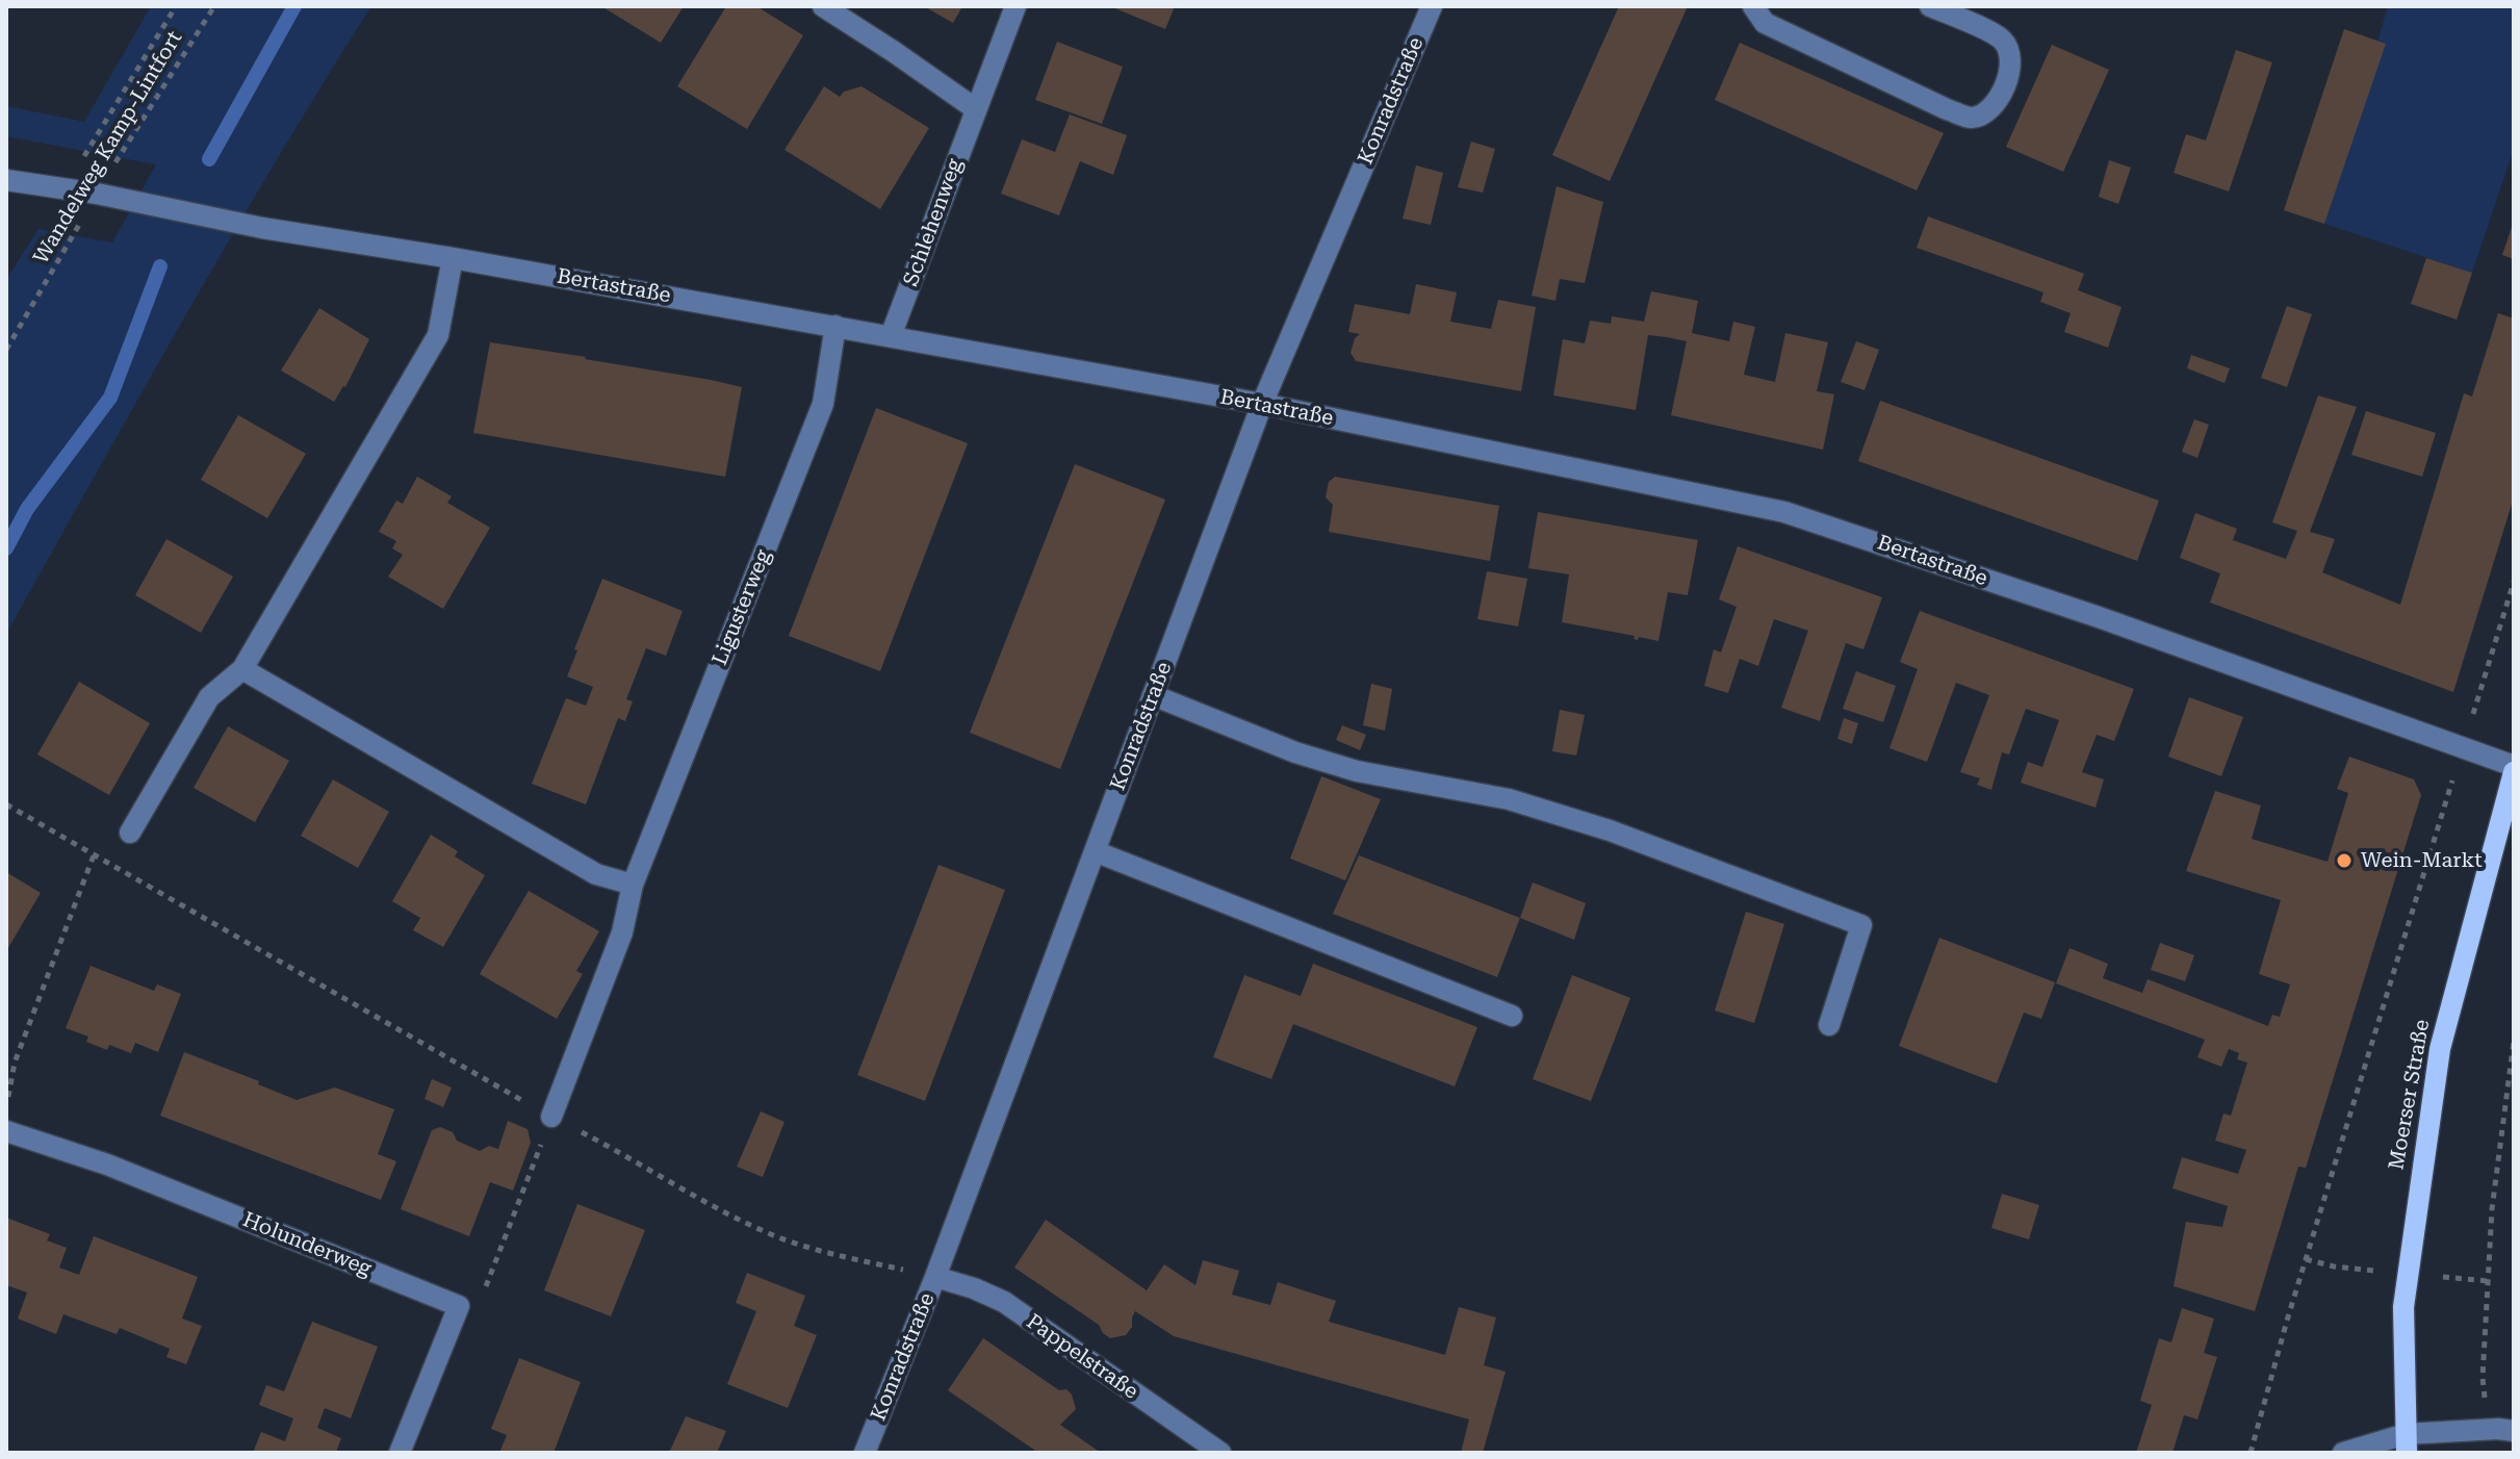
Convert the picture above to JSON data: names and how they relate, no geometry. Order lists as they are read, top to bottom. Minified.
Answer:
{"streets":{"main road":["Moerser Straße"],"street":["Konradstraße","Schlehenweg","Bertastraße","Ligusterweg","Holunderweg","Pappelstraße"],"path":["Wandelweg Kamp-Lintfort"]},"crossings":[["Konradstraße","Bertastraße"],["Konradstraße","Pappelstraße"],["Wandelweg Kamp-Lintfort","Bertastraße"],["Schlehenweg","Bertastraße"],["Bertastraße","Ligusterweg"],["Bertastraße","Moerser Straße"]],"places":["Wein-Markt"]}
